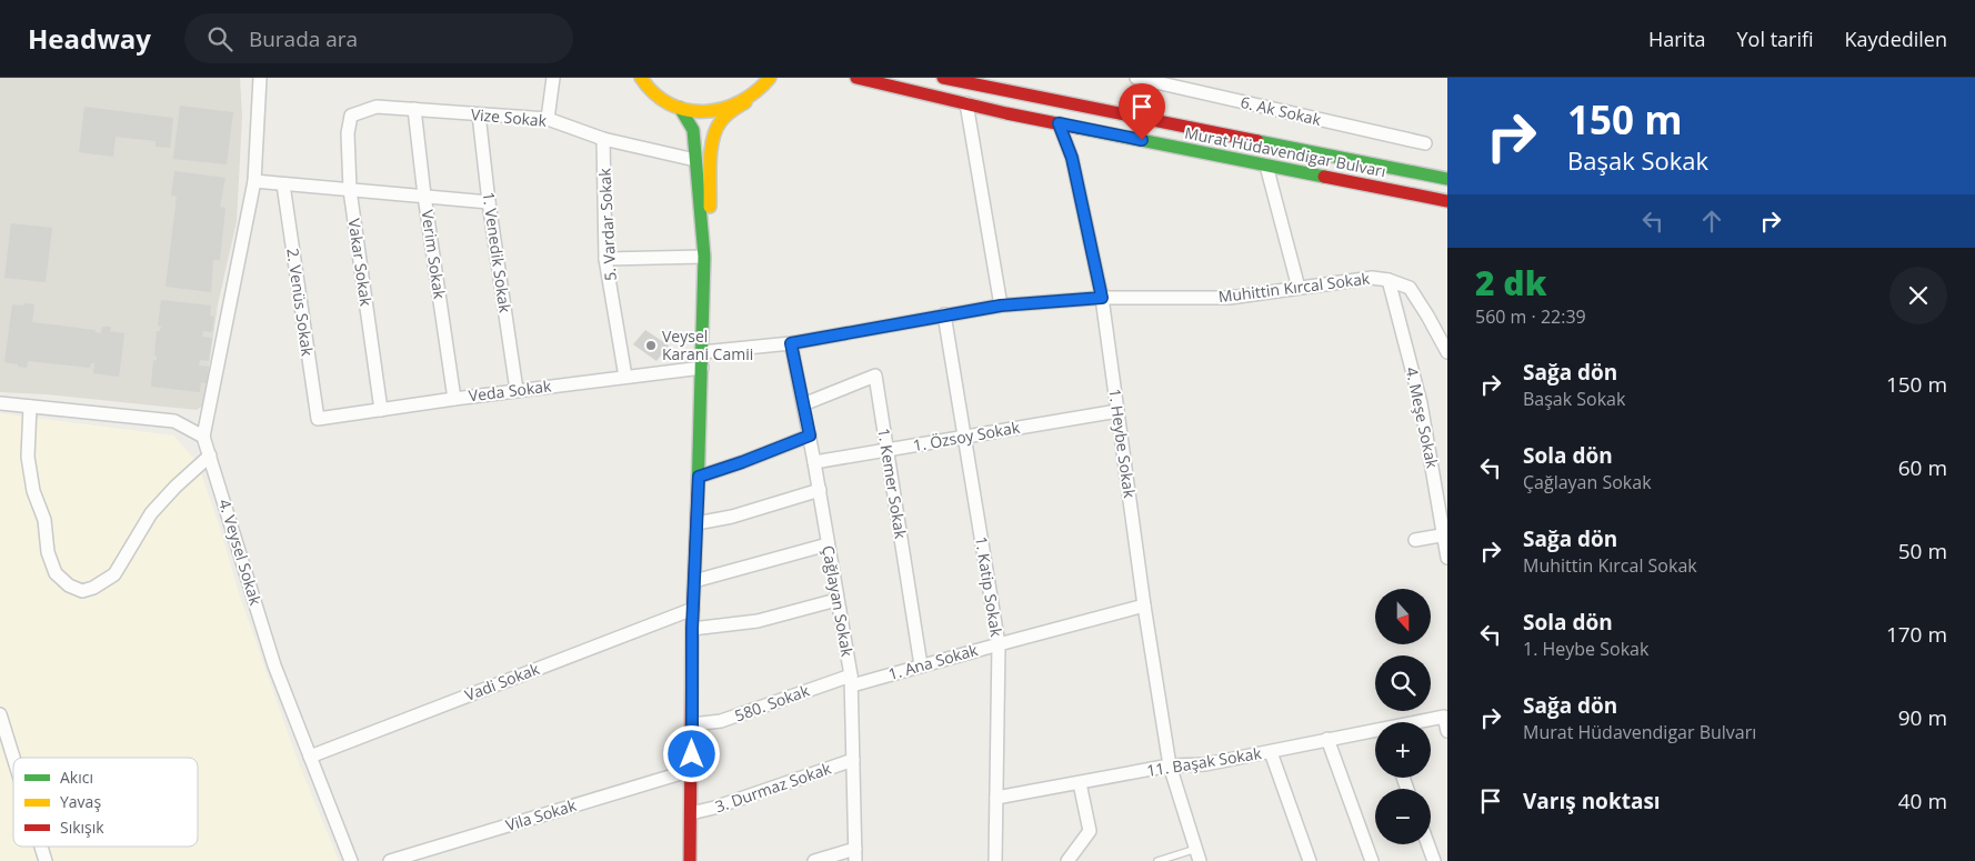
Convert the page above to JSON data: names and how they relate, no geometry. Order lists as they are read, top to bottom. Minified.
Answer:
{"streets":{"main road":["Murat Hüdavendigar Bulvarı"],"street":["6. Ak Sokak","Vize Sokak","5. Vardar Sokak","1. Venedik Sokak","Verim Sokak","Vakar Sokak","Muhittin Kırcal Sokak","2. Venüs Sokak","Veda Sokak","4. Meşe Sokak","1. Özsoy Sokak","1. Heybe Sokak","1. Kemer Sokak","4. Veysel Sokak","1. Katip Sokak","Çağlayan Sokak","1. Ana Sokak","Vadi Sokak","580. Sokak","11. Başak Sokak","3. Durmaz Sokak","Vila Sokak"]},"crossings":[["Vize Sokak","5. Vardar Sokak"],["Vize Sokak","1. Venedik Sokak"],["Vize Sokak","Verim Sokak"],["Vize Sokak","Vakar Sokak"],["Murat Hüdavendigar Bulvarı","1. Heybe Sokak"],["5. Vardar Sokak","Veda Sokak"],["1. Venedik Sokak","Veda Sokak"],["Verim Sokak","Veda Sokak"],["Vakar Sokak","Veda Sokak"],["Muhittin Kırcal Sokak","4. Meşe Sokak"],["Muhittin Kırcal Sokak","1. Heybe Sokak"],["Muhittin Kırcal Sokak","1. Katip Sokak"],["Muhittin Kırcal Sokak","Çağlayan Sokak"],["2. Venüs Sokak","Veda Sokak"],["1. Özsoy Sokak","1. Heybe Sokak"],["1. Özsoy Sokak","1. Kemer Sokak"],["1. Özsoy Sokak","1. Katip Sokak"],["1. Özsoy Sokak","Çağlayan Sokak"],["1. Heybe Sokak","1. Ana Sokak"],["1. Heybe Sokak","11. Başak Sokak"],["1. Kemer Sokak","Çağlayan Sokak"],["1. Kemer Sokak","1. Ana Sokak"],["4. Veysel Sokak","Vadi Sokak"],["1. Katip Sokak","1. Ana Sokak"],["1. Katip Sokak","11. Başak Sokak"],["Çağlayan Sokak","1. Ana Sokak"],["Çağlayan Sokak","580. Sokak"],["Çağlayan Sokak","3. Durmaz Sokak"],["1. Ana Sokak","580. Sokak"]],"places":["Veysel Karani Camii"],"legend":["Akıcı","Yavaş","Sıkışık"],"north":"bottom","page":{"header":"Headway","search":"Burada ara","nav":["Harita","Yol tarifi","Kaydedilen"],"turn":["150 m","Başak Sokak"],"heading":["2 dk","560 m · 22:39"],"list":[{"name":"Sağa dön","note":"Başak Sokak","value":"150 m"},{"name":"Sola dön","note":"Çağlayan Sokak","value":"60 m"},{"name":"Sağa dön","note":"Muhittin Kırcal Sokak","value":"50 m"},{"name":"Sola dön","note":"1. Heybe Sokak","value":"170 m"},{"name":"Sağa dön","note":"Murat Hüdavendigar Bulvarı","value":"90 m"},{"name":"Varış noktası","value":"40 m"}],"map_buttons":["+","−"]}}
